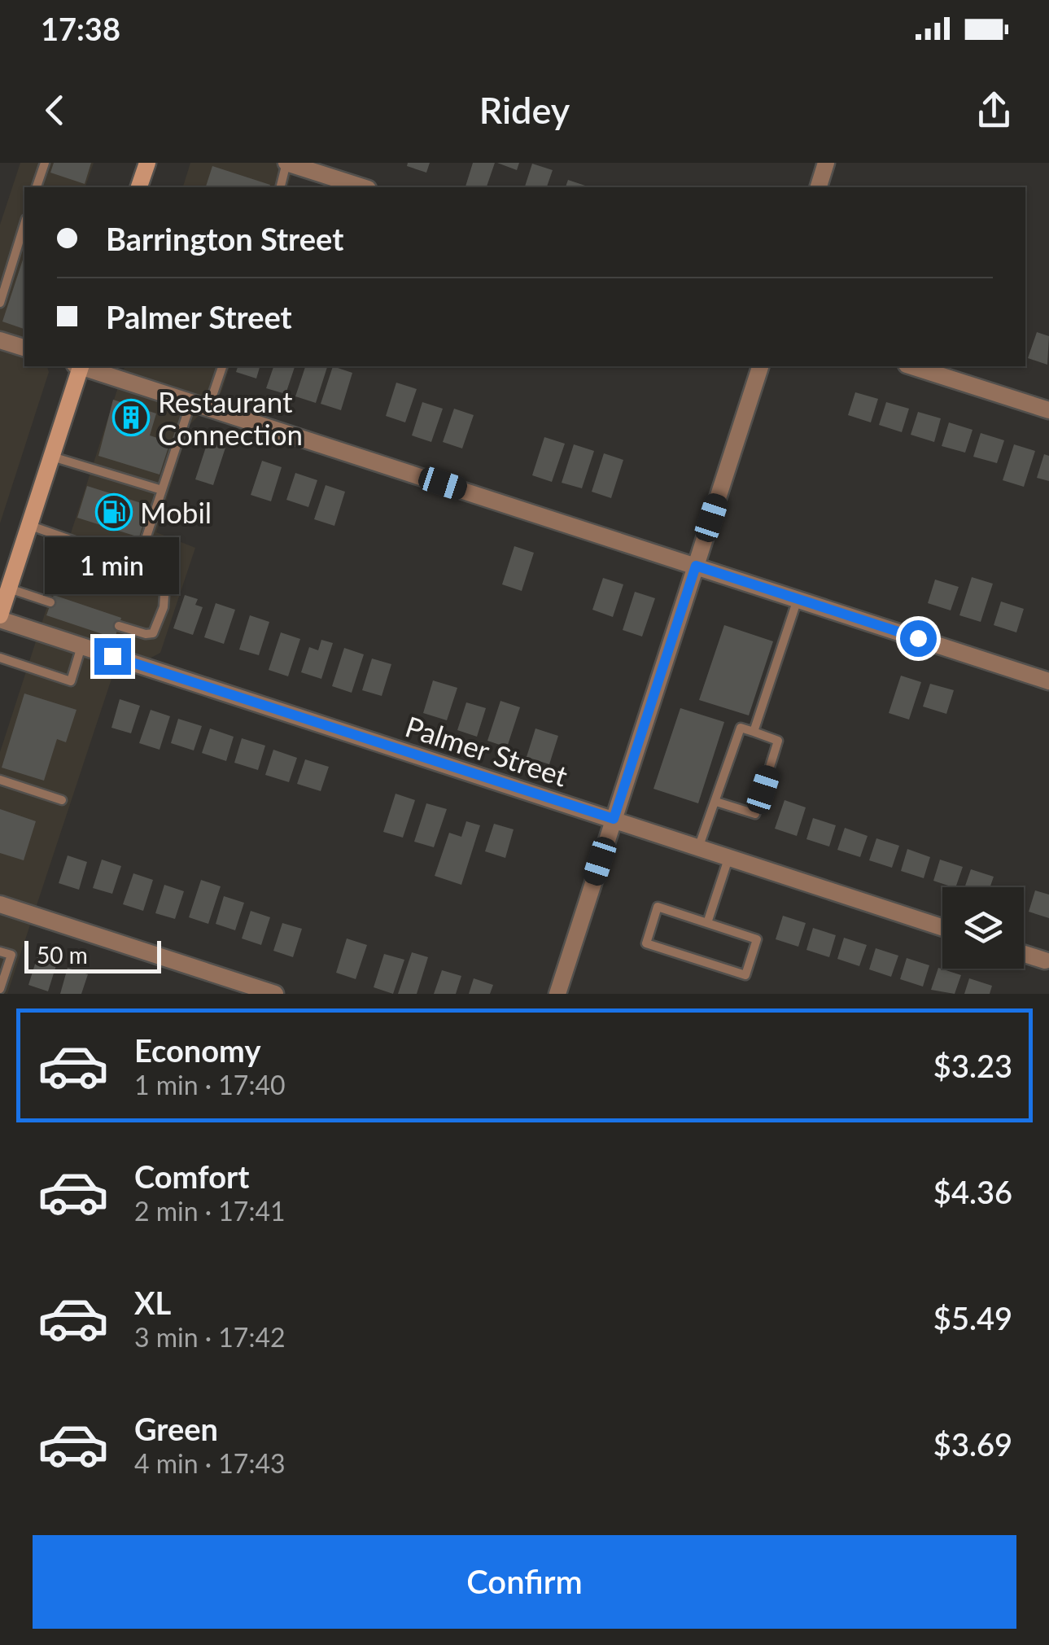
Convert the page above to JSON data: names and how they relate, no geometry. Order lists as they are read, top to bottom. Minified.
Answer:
{"streets":{"street":["Palmer Street"]},"places":{"building":["Restaurant Connection"],"fuel station":["Mobil"]},"scale_bar":"50 m","page":{"status":"17:38","header":"Ridey","banner":["Barrington Street","Palmer Street"],"bubble":"1 min","scale":"50 m","list":[{"name":"Economy","note":"1 min · 17:40","value":"$3.23"},{"name":"Comfort","note":"2 min · 17:41","value":"$4.36"},{"name":"XL","note":"3 min · 17:42","value":"$5.49"},{"name":"Green","note":"4 min · 17:43","value":"$3.69"}],"buttons":"Confirm"}}
